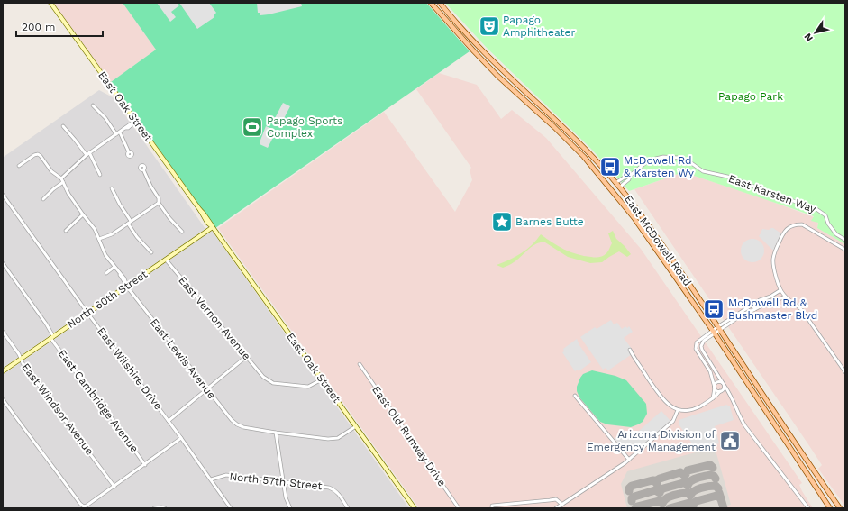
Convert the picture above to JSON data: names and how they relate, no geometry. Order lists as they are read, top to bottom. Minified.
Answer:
{"streets":{"main road":["East McDowell Road"],"street":["East Oak Street","East Karsten Way","North 60th Street","East Vernon Avenue","East Lewis Avenue","East Wilshire Drive","East Cambridge Avenue","East Windsor Avenue","East Old Runway Drive","North 57th Street"]},"crossings":[["East Oak Street","North 60th Street"],["East Oak Street","East Vernon Avenue"],["East Karsten Way","East McDowell Road"],["North 60th Street","East Vernon Avenue"],["North 60th Street","East Lewis Avenue"],["North 60th Street","East Wilshire Drive"],["North 60th Street","East Cambridge Avenue"],["North 60th Street","East Windsor Avenue"],["East Wilshire Drive","North 57th Street"]],"parks":["Papago Park"],"places":{"theatre":["Papago Amphitheater"],"sports":["Papago Sports Complex"],"bus stop":["McDowell Rd & Karsten Wy","McDowell Rd & Bushmaster Blvd"],"place":["Barnes Butte"],"public building":["Arizona Division of Emergency Management"]},"scale_bar":"200 m","north":"bottom left"}
